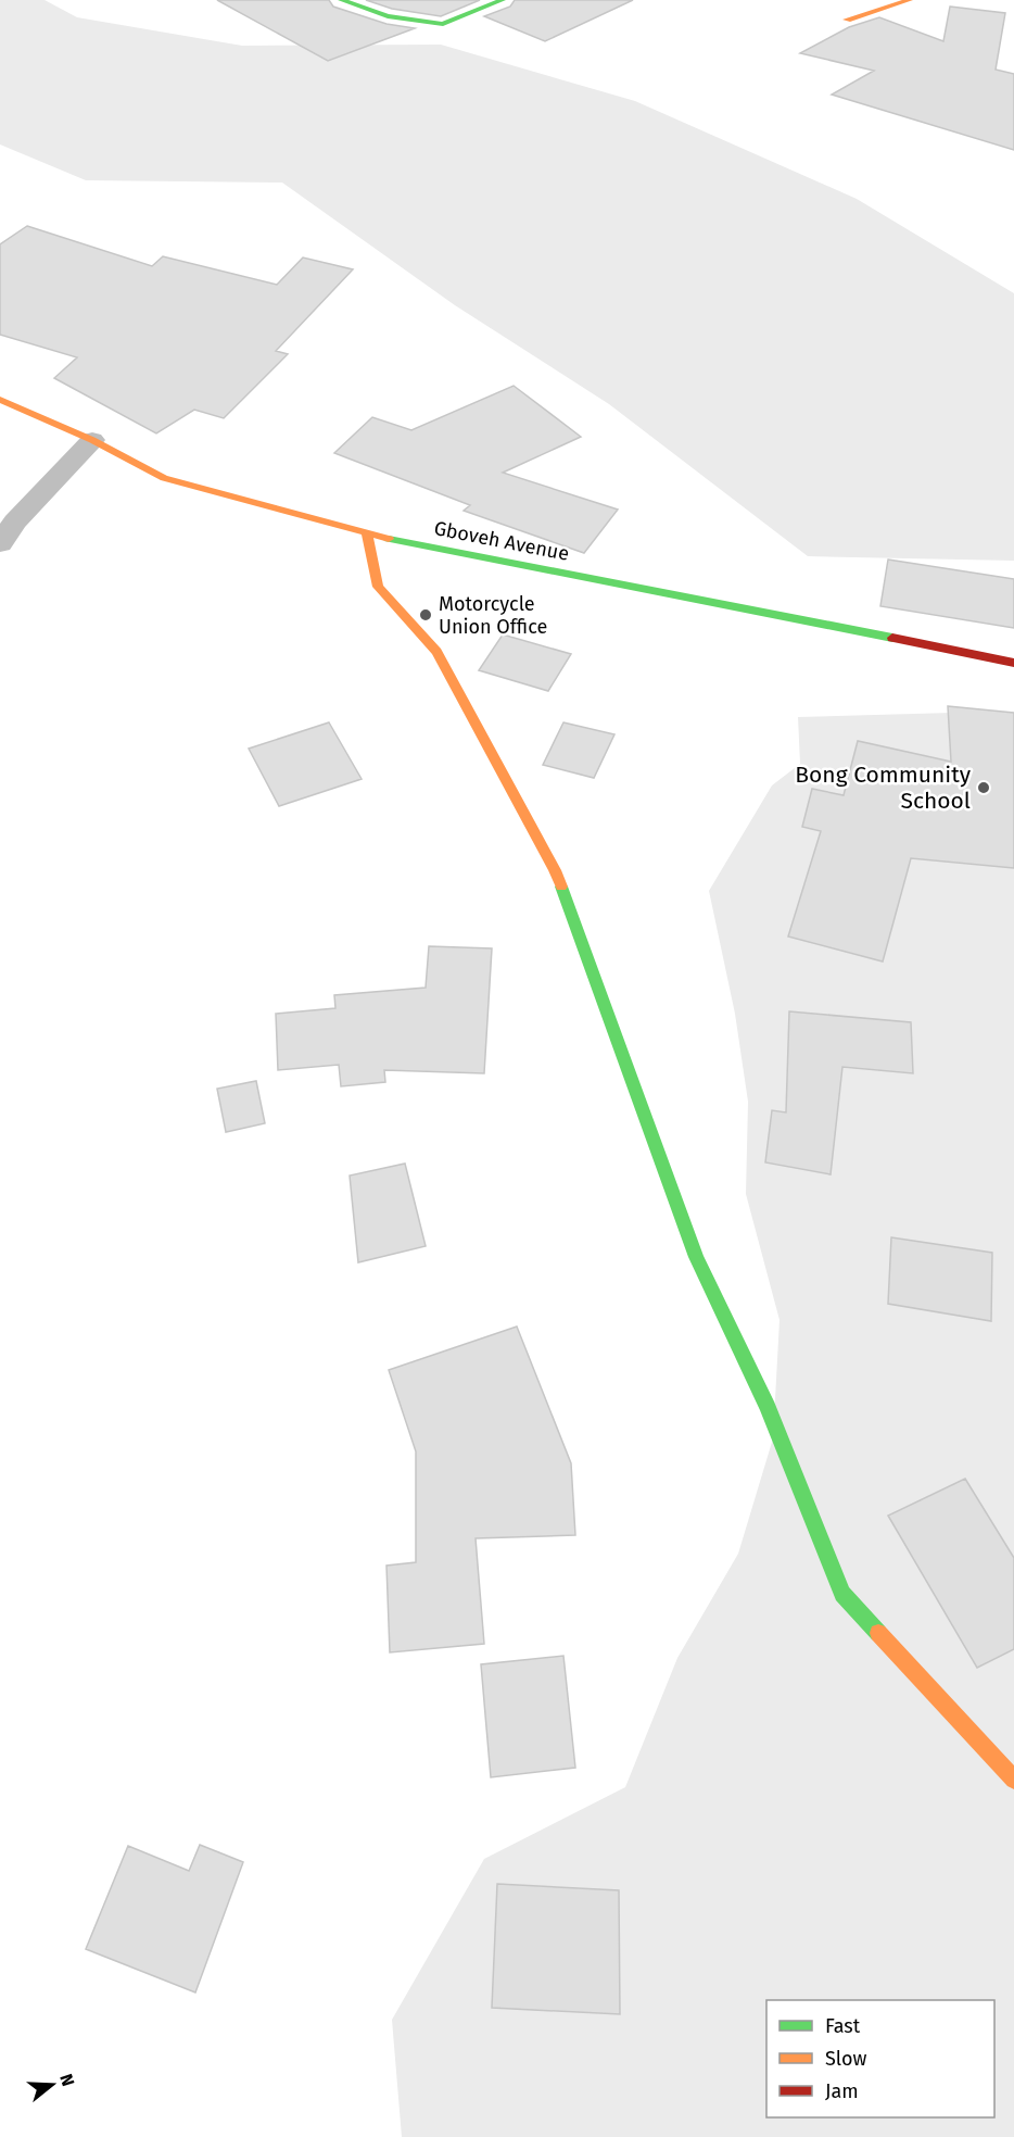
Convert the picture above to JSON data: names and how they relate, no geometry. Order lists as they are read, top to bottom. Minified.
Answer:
{"streets":{"street":["Gboveh Avenue"]},"places":["Motorcycle Union Office","Bong Community School"],"legend":["Fast","Slow","Jam"],"north":"right"}
